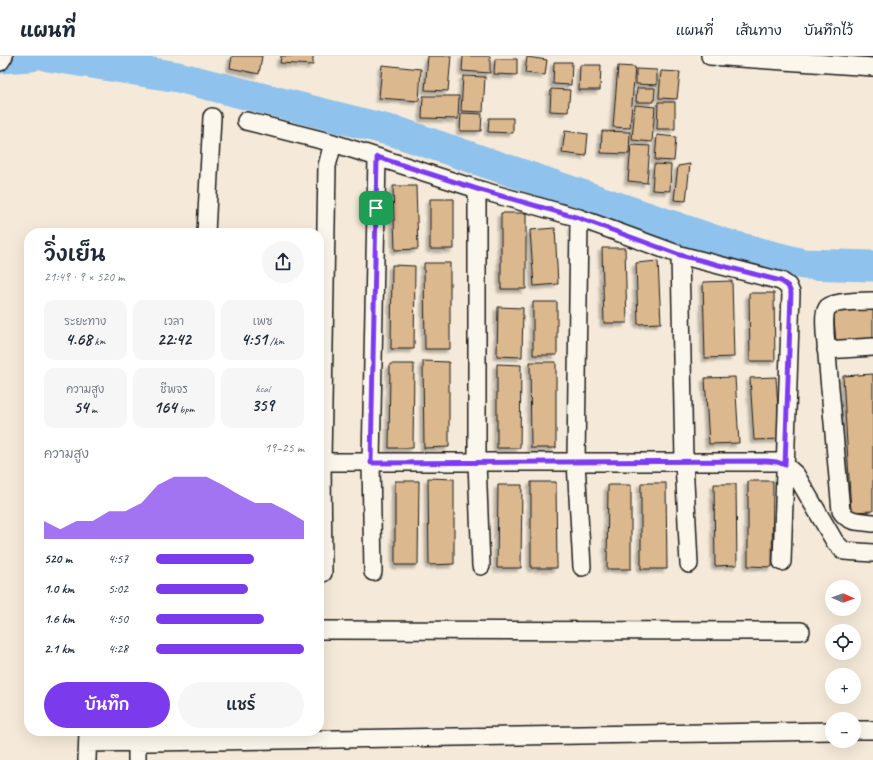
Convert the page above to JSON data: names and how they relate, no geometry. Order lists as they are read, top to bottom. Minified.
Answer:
{"north":"right","page":{"header":"แผนที่","nav":["แผนที่","เส้นทาง","บันทึกไว้"],"heading":["วิ่งเย็น","21:49 · 9 × 520 m"],"stats":[["ระยะทาง","4.68 km"],["เวลา","22:42"],["เพซ","4:51 /km"],["ความสูง","54 m"],["ชีพจร","164 bpm"],["kcal","359"]],"chart":["ความสูง","19–25 m"],"list":[{"name":"520 m","note":"4:57"},{"name":"1.0 km","note":"5:02"},{"name":"1.6 km","note":"4:50"},{"name":"2.1 km","note":"4:28"}],"map_buttons":["+","−"],"buttons":["บันทึก","แชร์"]}}
